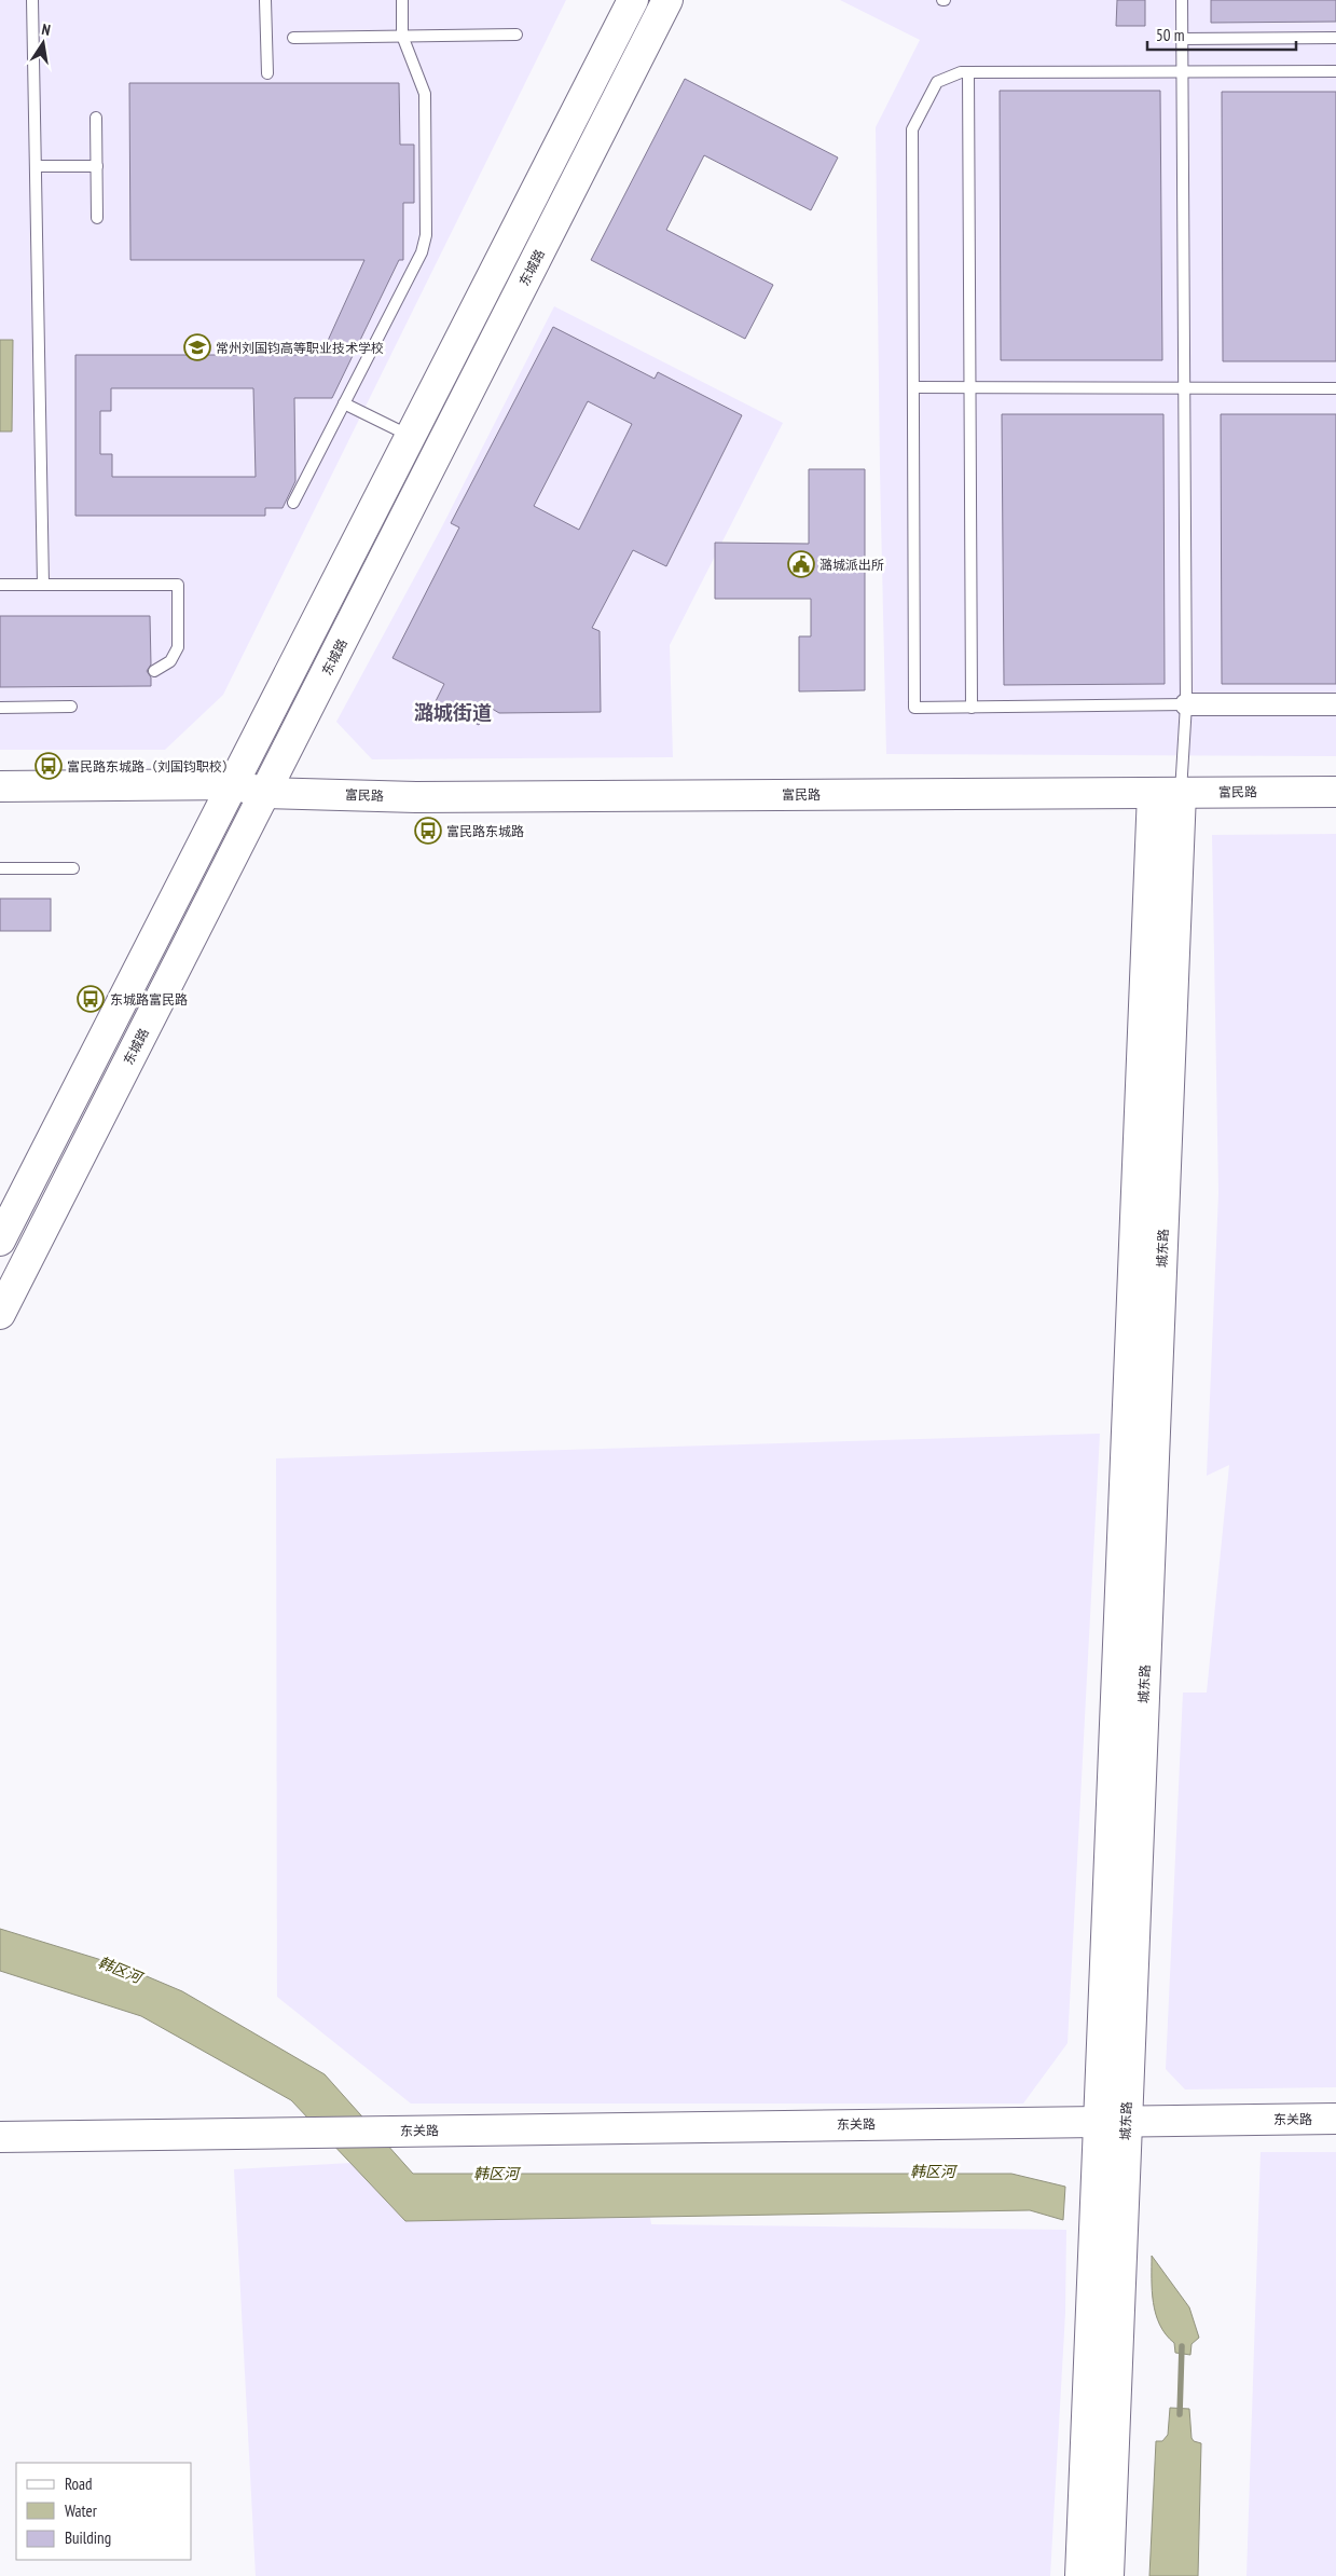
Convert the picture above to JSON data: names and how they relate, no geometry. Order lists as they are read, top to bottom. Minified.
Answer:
{"streets":{"street":["东城路","富民路","城东路","东关路"]},"crossings":[["东城路","富民路"],["富民路","城东路"],["城东路","东关路"]],"districts":["潞城街道"],"water":["韩区河"],"places":{"school or university":["常州刘国钧高等职业技术学校"],"public building":["潞城派出所"],"bus stop":["富民路东城路（刘国钧职校）","富民路东城路","东城路富民路"]},"legend":["Road","Water","Building"],"scale_bar":"50 m","north":"top"}
